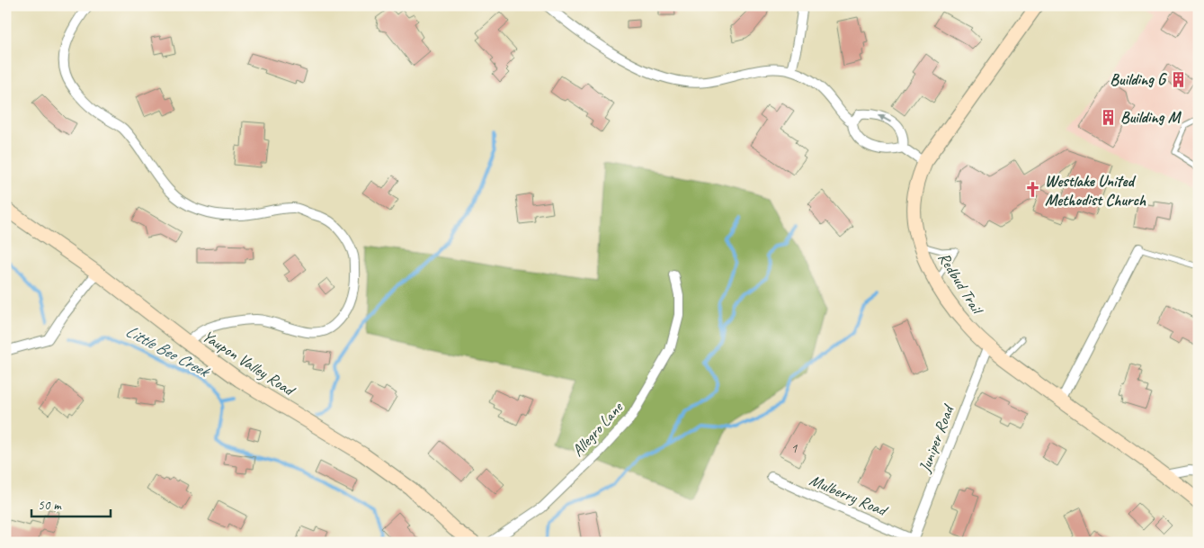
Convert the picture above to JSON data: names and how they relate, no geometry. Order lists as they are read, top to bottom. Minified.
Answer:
{"streets":{"street":["Redbud Trail","Yaupon Valley Road","Allegro Lane","Juniper Road","Mulberry Road"]},"crossings":[["Redbud Trail","Juniper Road"],["Juniper Road","Mulberry Road"]],"water":["Little Bee Creek"],"places":{"building":["Building G","Building M"],"church":["Westlake United Methodist Church"]},"house_numbers":["1"],"scale_bar":"50 m"}
